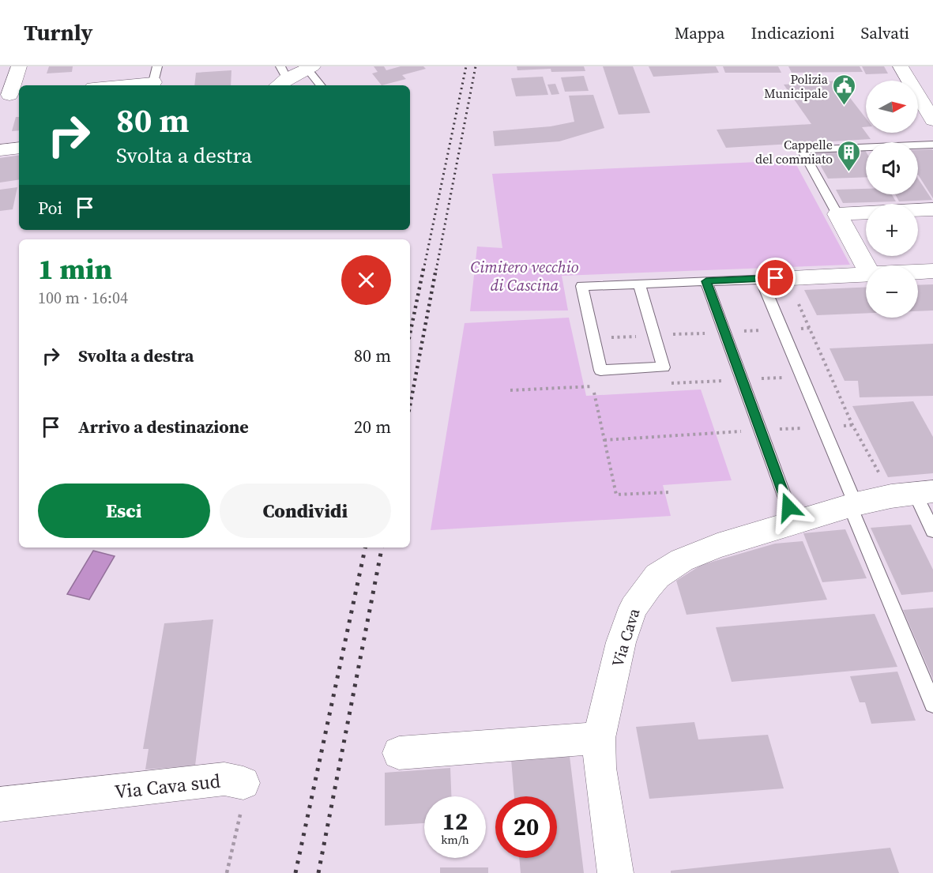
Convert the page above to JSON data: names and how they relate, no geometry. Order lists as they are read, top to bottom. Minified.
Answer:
{"streets":{"street":["Via Cava","Via Cava sud"]},"parks":["Cimitero vecchio di Cascina"],"places":{"public building":["Polizia Municipale"],"building":["Cappelle del commiato"]},"north":"right","page":{"header":"Turnly","nav":["Mappa","Indicazioni","Salvati"],"map_buttons":["+","−"],"turn":["80 m","Svolta a destra"],"then":"Poi","heading":["1 min","100 m · 16:04"],"list":[{"name":"Svolta a destra","value":"80 m"},{"name":"Arrivo a destinazione","value":"20 m"}],"buttons":["Esci","Condividi"],"speed":"12 km/h","limit":"20"}}
